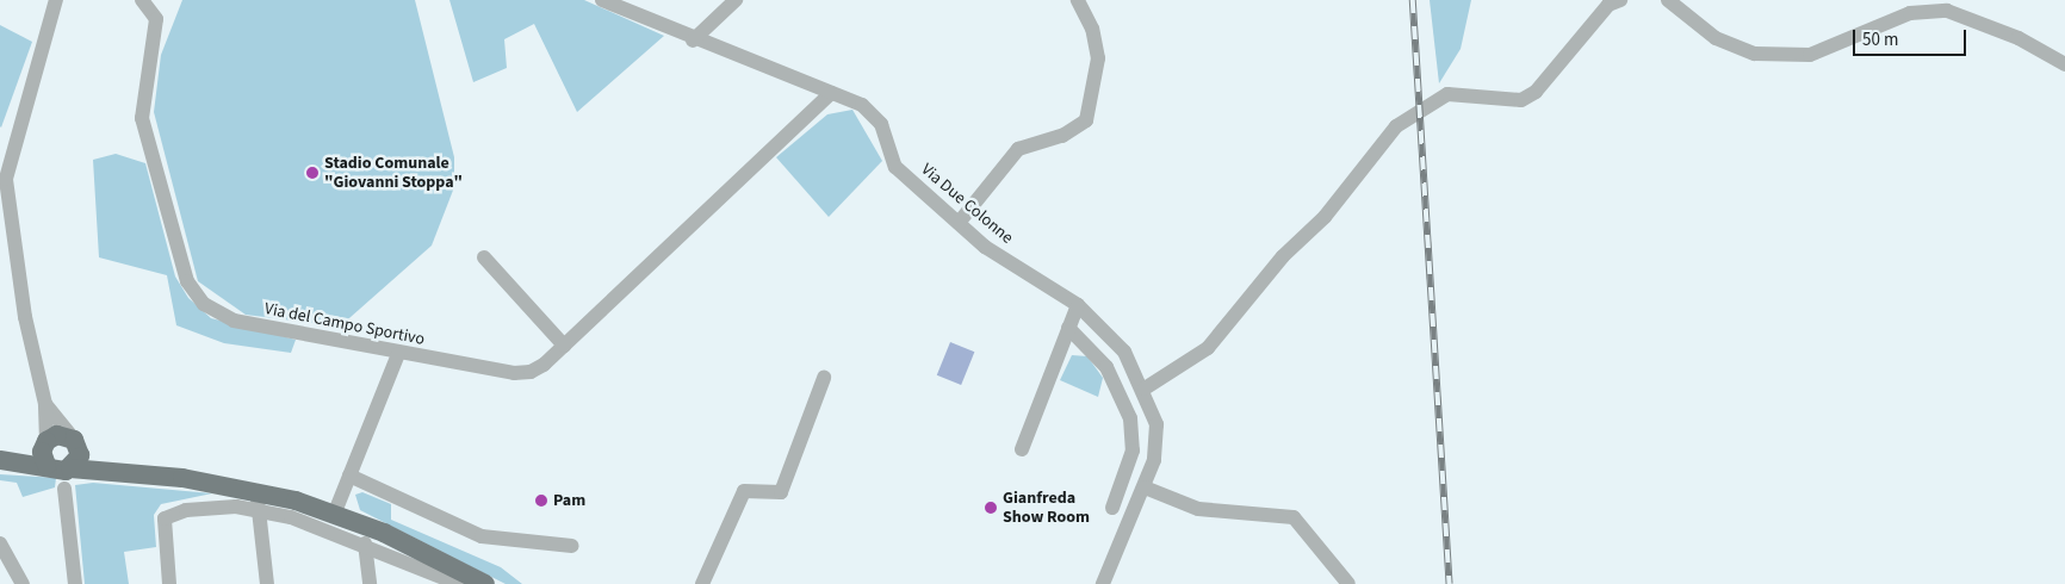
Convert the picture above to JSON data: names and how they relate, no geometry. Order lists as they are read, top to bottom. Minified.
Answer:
{"streets":{"street":["Via Due Colonne","Via del Campo Sportivo"]},"crossings":[["Via Due Colonne","Via del Campo Sportivo"]],"places":["Stadio Comunale \"Giovanni Stoppa\"","Pam","Gianfreda Show Room"],"scale_bar":"50 m"}
